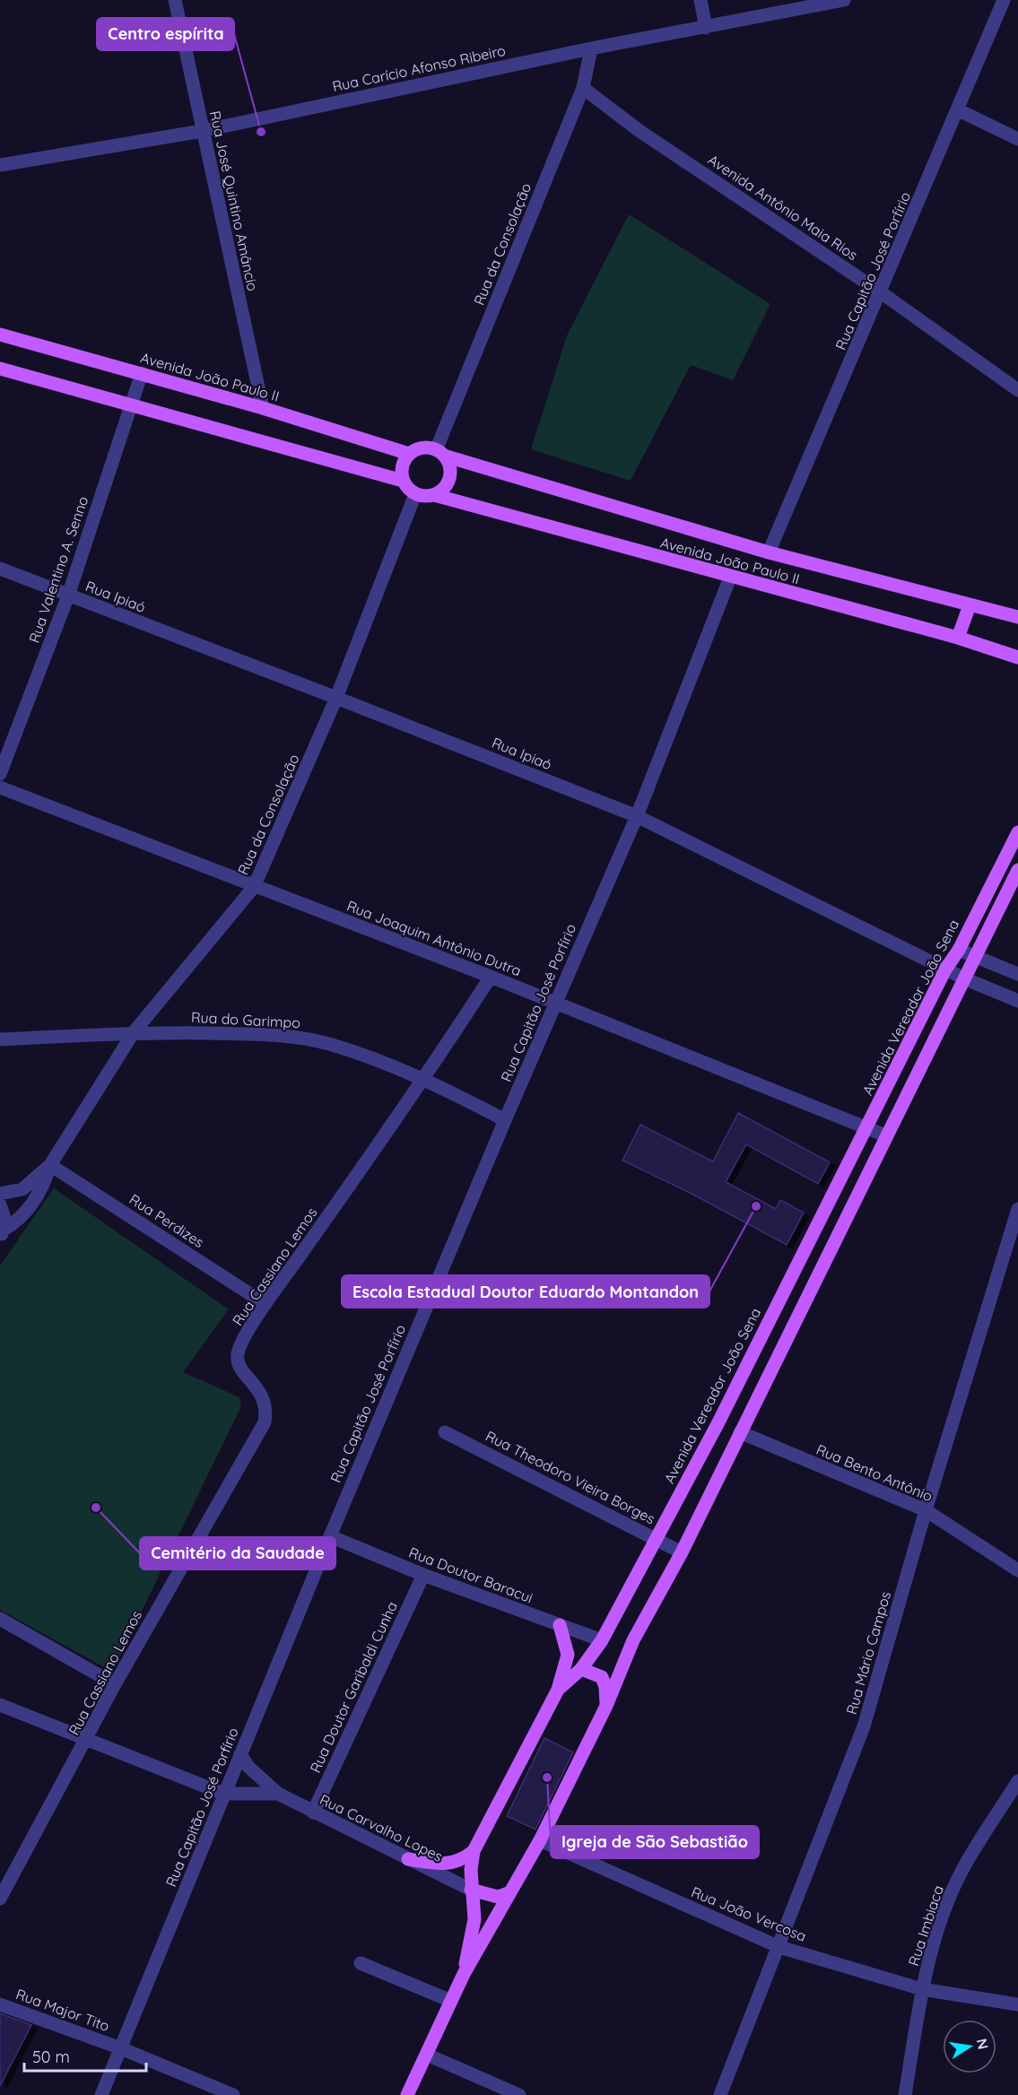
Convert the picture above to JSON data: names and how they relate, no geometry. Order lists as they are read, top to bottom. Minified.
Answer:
{"streets":{"main road":["Avenida João Paulo II","Avenida Vereador João Sena"],"street":["Rua Carício Afonso Ribeiro","Rua José Quintino Amâncio","Avenida Antônio Maia Rios","Rua da Consolação","Rua Capitão José Porfírio","Rua Valentino A. Senno","Rua Ipiaó","Rua Joaquim Antônio Dutra","Rua do Garimpo","Rua Perdizes","Rua Cassiano Lemos","Rua Bento Antônio","Rua Theodoro Vieira Borges","Rua Doutor Baracui","Rua Mário Campos","Rua Doutor Garibaldi Cunha","Rua Carvalho Lopes","Rua João Vercosa","Rua Imbiaca","Rua Major Tito"]},"crossings":[["Rua Carício Afonso Ribeiro","Rua José Quintino Amâncio"],["Rua Carício Afonso Ribeiro","Rua da Consolação"],["Rua José Quintino Amâncio","Avenida João Paulo II"],["Avenida Antônio Maia Rios","Rua da Consolação"],["Avenida Antônio Maia Rios","Rua Capitão José Porfírio"],["Rua da Consolação","Avenida João Paulo II"],["Rua da Consolação","Rua Ipiaó"],["Rua da Consolação","Rua Joaquim Antônio Dutra"],["Rua da Consolação","Rua do Garimpo"],["Rua da Consolação","Rua Perdizes"],["Rua Capitão José Porfírio","Avenida João Paulo II"],["Rua Capitão José Porfírio","Rua Ipiaó"],["Rua Capitão José Porfírio","Rua Joaquim Antônio Dutra"],["Rua Capitão José Porfírio","Rua do Garimpo"],["Rua Capitão José Porfírio","Rua Doutor Baracui"],["Rua Capitão José Porfírio","Rua Carvalho Lopes"],["Rua Capitão José Porfírio","Rua Major Tito"],["Avenida João Paulo II","Rua Valentino A. Senno"],["Rua Valentino A. Senno","Rua Ipiaó"],["Rua Ipiaó","Avenida Vereador João Sena"],["Rua Joaquim Antônio Dutra","Avenida Vereador João Sena"],["Rua Joaquim Antônio Dutra","Rua Cassiano Lemos"],["Avenida Vereador João Sena","Rua Bento Antônio"],["Avenida Vereador João Sena","Rua Theodoro Vieira Borges"],["Avenida Vereador João Sena","Rua Doutor Baracui"],["Avenida Vereador João Sena","Rua Carvalho Lopes"],["Avenida Vereador João Sena","Rua João Vercosa"],["Rua do Garimpo","Rua Cassiano Lemos"],["Rua Perdizes","Rua Cassiano Lemos"],["Rua Cassiano Lemos","Rua Carvalho Lopes"],["Rua Bento Antônio","Rua Mário Campos"],["Rua Doutor Baracui","Rua Doutor Garibaldi Cunha"],["Rua Mário Campos","Rua João Vercosa"],["Rua Doutor Garibaldi Cunha","Rua Carvalho Lopes"],["Rua João Vercosa","Rua Imbiaca"]],"places":["Centro espírita","Escola Estadual Doutor Eduardo Montandon","Cemitério da Saudade","Igreja de São Sebastião"],"scale_bar":"50 m","north":"right"}
